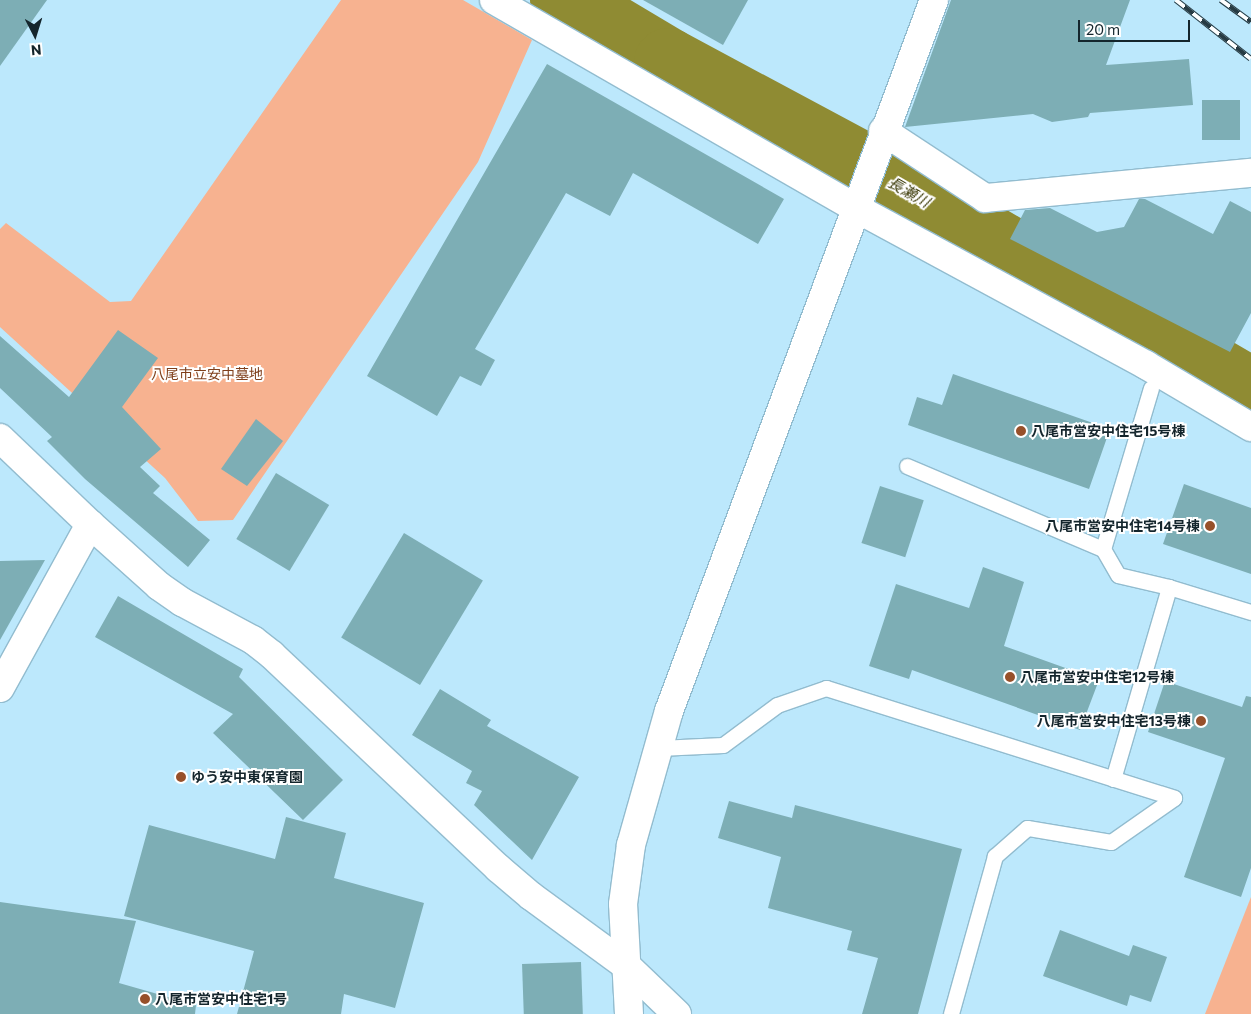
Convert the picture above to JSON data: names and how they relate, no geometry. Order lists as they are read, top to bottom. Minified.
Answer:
{"water":["長瀬川"],"parks":["八尾市立安中墓地"],"places":["八尾市営安中住宅15号棟","八尾市営安中住宅14号棟","八尾市営安中住宅12号棟","八尾市営安中住宅13号棟","ゆう安中東保育園","八尾市営安中住宅1号"],"scale_bar":"20 m","north":"bottom"}
